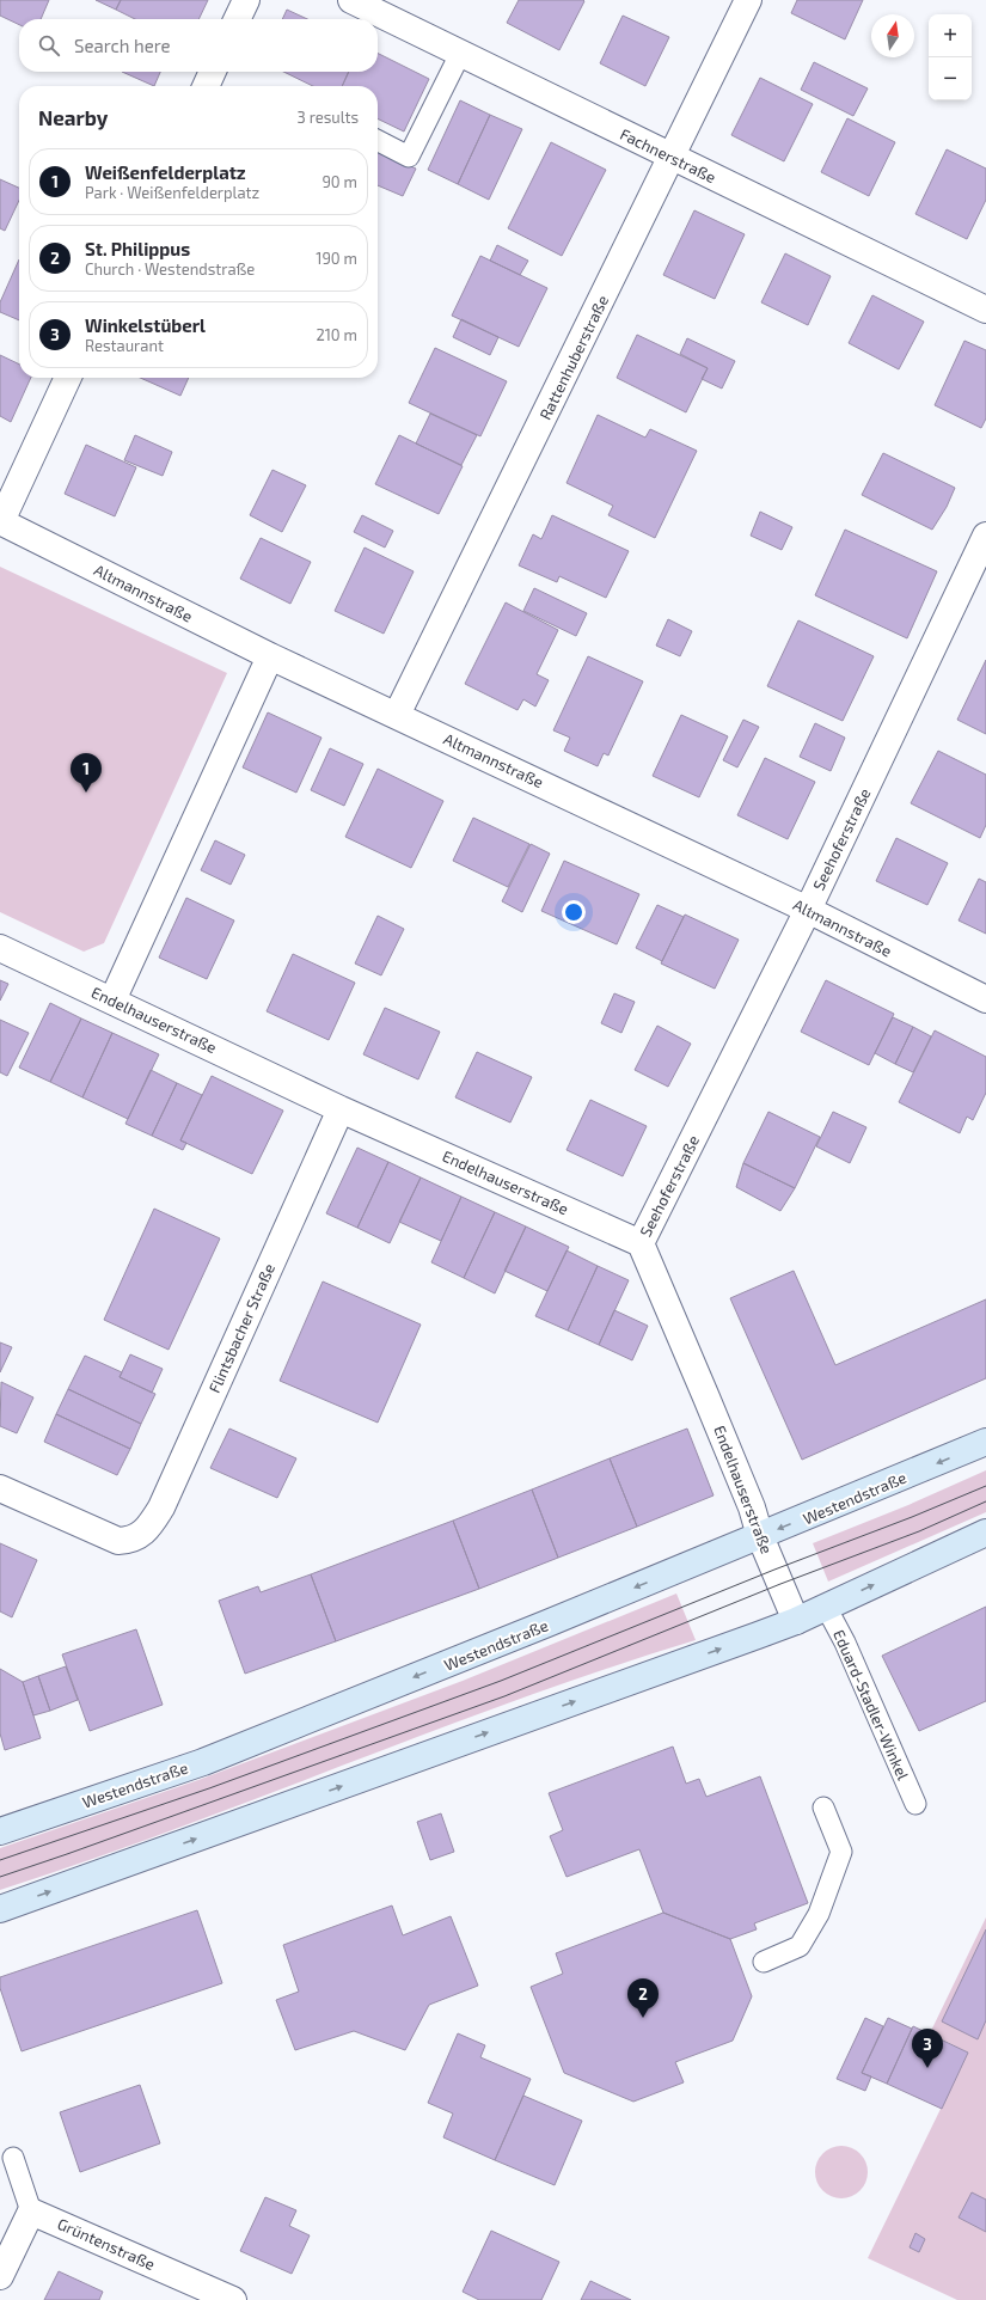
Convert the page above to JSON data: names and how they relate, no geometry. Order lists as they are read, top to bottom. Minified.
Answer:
{"streets":{"main road":["Westendstraße"],"street":["Fachnerstraße","Rattenhuberstraße","Altmannstraße","Seehoferstraße","Endelhauserstraße","Flintsbacher Straße","Grüntenstraße"],"lane":["Eduard-Stadler-Winkel"]},"crossings":[["Fachnerstraße","Rattenhuberstraße"],["Rattenhuberstraße","Altmannstraße"],["Altmannstraße","Seehoferstraße"],["Seehoferstraße","Endelhauserstraße"],["Endelhauserstraße","Flintsbacher Straße"],["Endelhauserstraße","Westendstraße"]],"north":"top","page":{"map_buttons":["+","−"],"search":"Search here","heading":["Nearby","3 results"],"list":[{"mark":"1","name":"Weißenfelderplatz","note":"Park · Weißenfelderplatz","value":"90 m"},{"mark":"2","name":"St. Philippus","note":"Church · Westendstraße","value":"190 m"},{"mark":"3","name":"Winkelstüberl","note":"Restaurant","value":"210 m"}],"pins":["1","2","3"]}}
